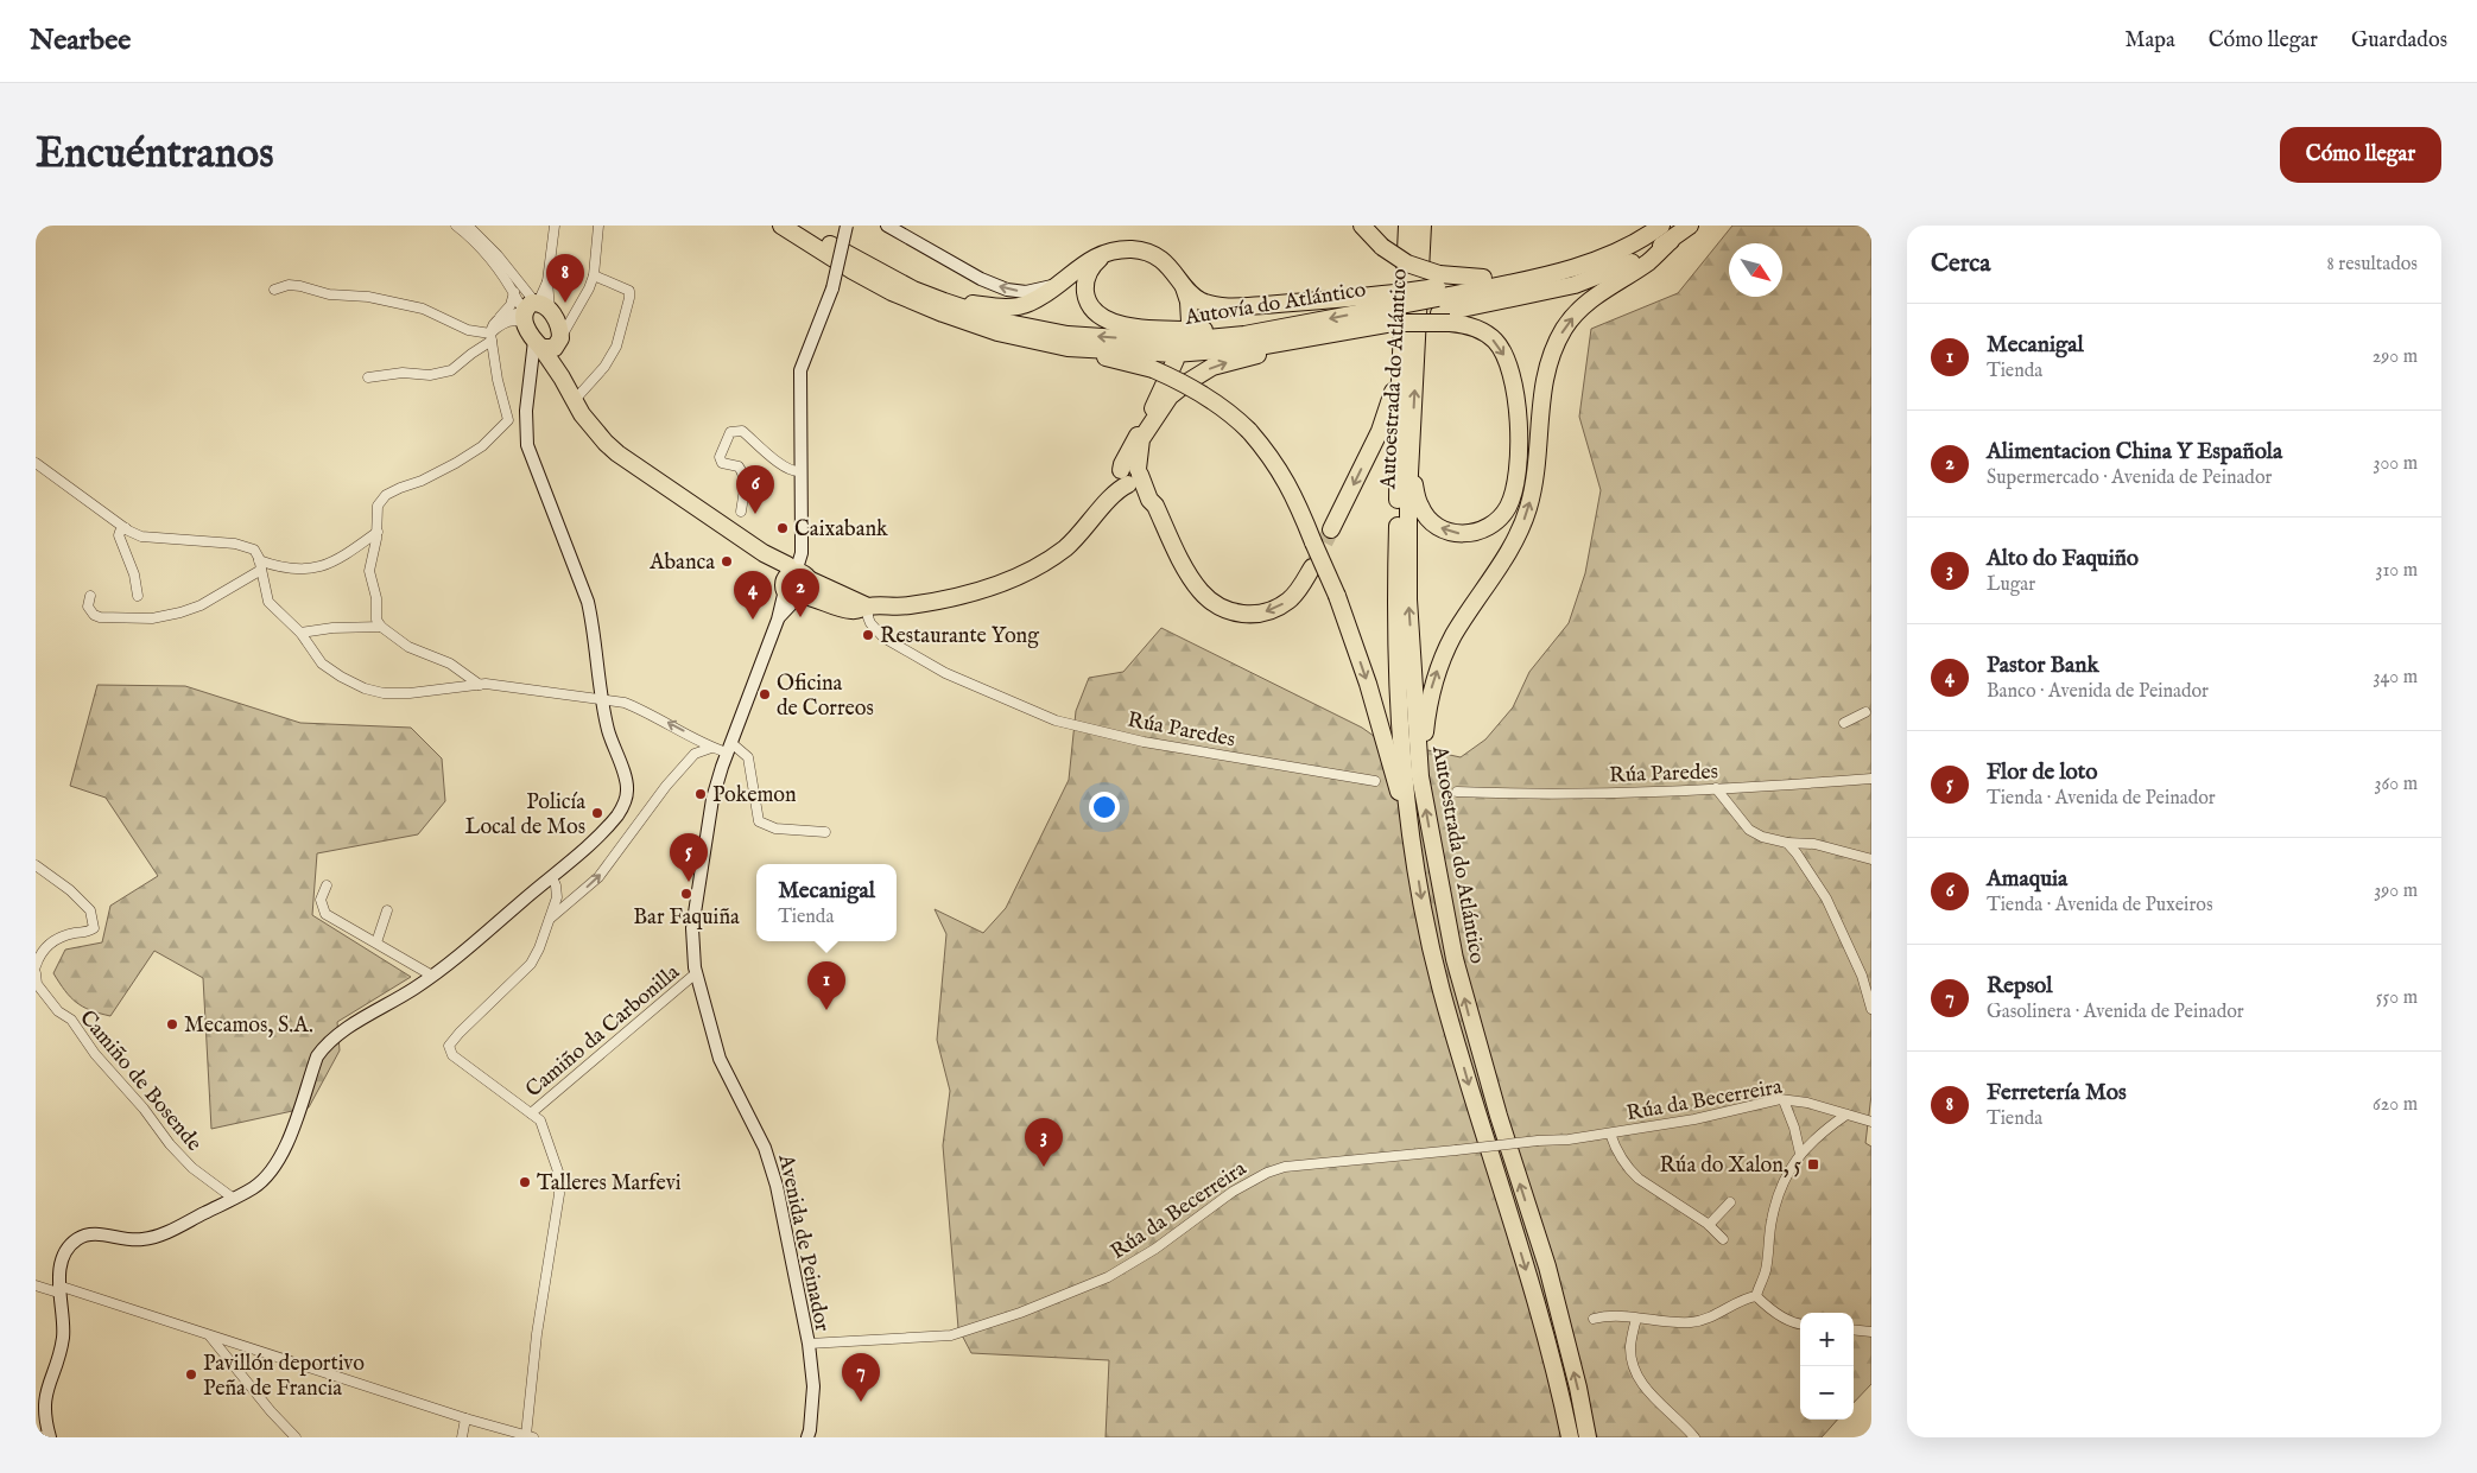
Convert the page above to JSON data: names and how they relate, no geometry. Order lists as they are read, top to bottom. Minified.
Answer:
{"streets":{"highway":["Autovía do Atlántico","Autoestrada do Atlántico"],"street":["Rúa Paredes","Camiño da Carbonilla","Camiño de Bosende","Rúa da Becerreira","Avenida de Peinador"]},"crossings":[["Camiño da Carbonilla","Avenida de Peinador"],["Rúa da Becerreira","Avenida de Peinador"]],"places":{"other":["Caixabank","Abanca","Restaurante Yong","Oficina de Correos","Pokemon","Policía Local de Mos","Bar Faquiña","Mecamos, S.A.","Talleres Marfevi","Pavillón deportivo Peña de Francia"],"transit":["Rúa do Xalon, 5"]},"north":"bottom right","page":{"header":"Nearbee","nav":["Mapa","Cómo llegar","Guardados"],"buttons":"Cómo llegar","title":"Encuéntranos","heading":["Cerca","8 resultados"],"pins":["8","6","2","4","5","1","3","7"],"list":[{"mark":"1","name":"Mecanigal","note":"Tienda","value":"290 m"},{"mark":"2","name":"Alimentacion China Y Española","note":"Supermercado · Avenida de Peinador","value":"300 m"},{"mark":"3","name":"Alto do Faquiño","note":"Lugar","value":"310 m"},{"mark":"4","name":"Pastor Bank","note":"Banco · Avenida de Peinador","value":"340 m"},{"mark":"5","name":"Flor de loto","note":"Tienda · Avenida de Peinador","value":"360 m"},{"mark":"6","name":"Amaquia","note":"Tienda · Avenida de Puxeiros","value":"390 m"},{"mark":"7","name":"Repsol","note":"Gasolinera · Avenida de Peinador","value":"550 m"},{"mark":"8","name":"Ferretería Mos","note":"Tienda","value":"620 m"}],"popup":["Mecanigal","Tienda"],"map_buttons":["+","−"]}}
